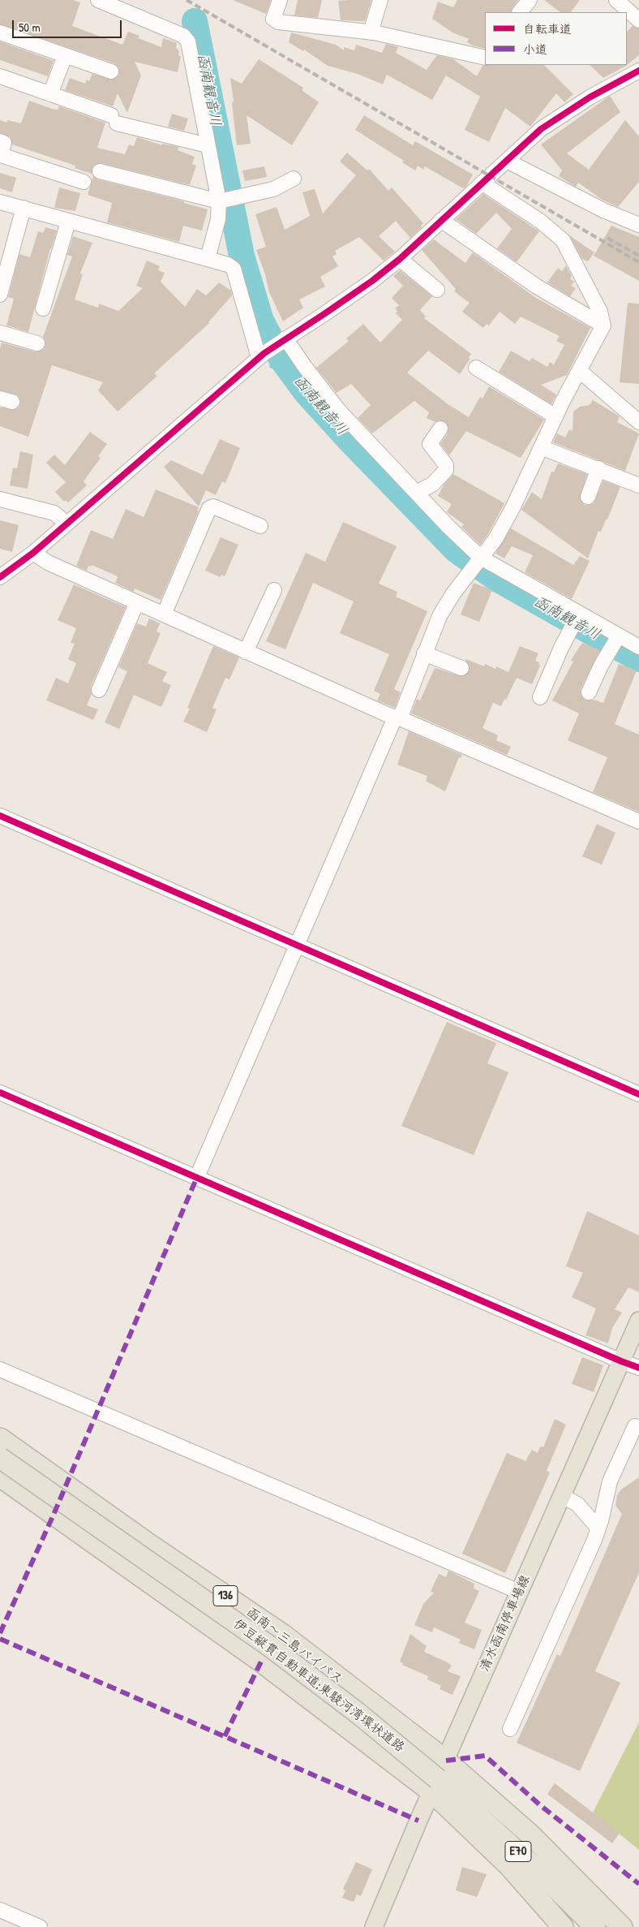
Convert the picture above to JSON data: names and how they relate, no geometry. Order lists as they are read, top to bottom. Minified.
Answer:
{"streets":{"highway":["136","函南～三島バイパス","伊豆縦貫自動車道;東駿河湾環状道路","E70"],"main road":["清水函南停車場線"]},"crossings":[["136","清水函南停車場線"],["清水函南停車場線","函南～三島バイパス"]],"water":["函南観音川"],"legend":["自転車道","小道"],"scale_bar":"50 m"}
